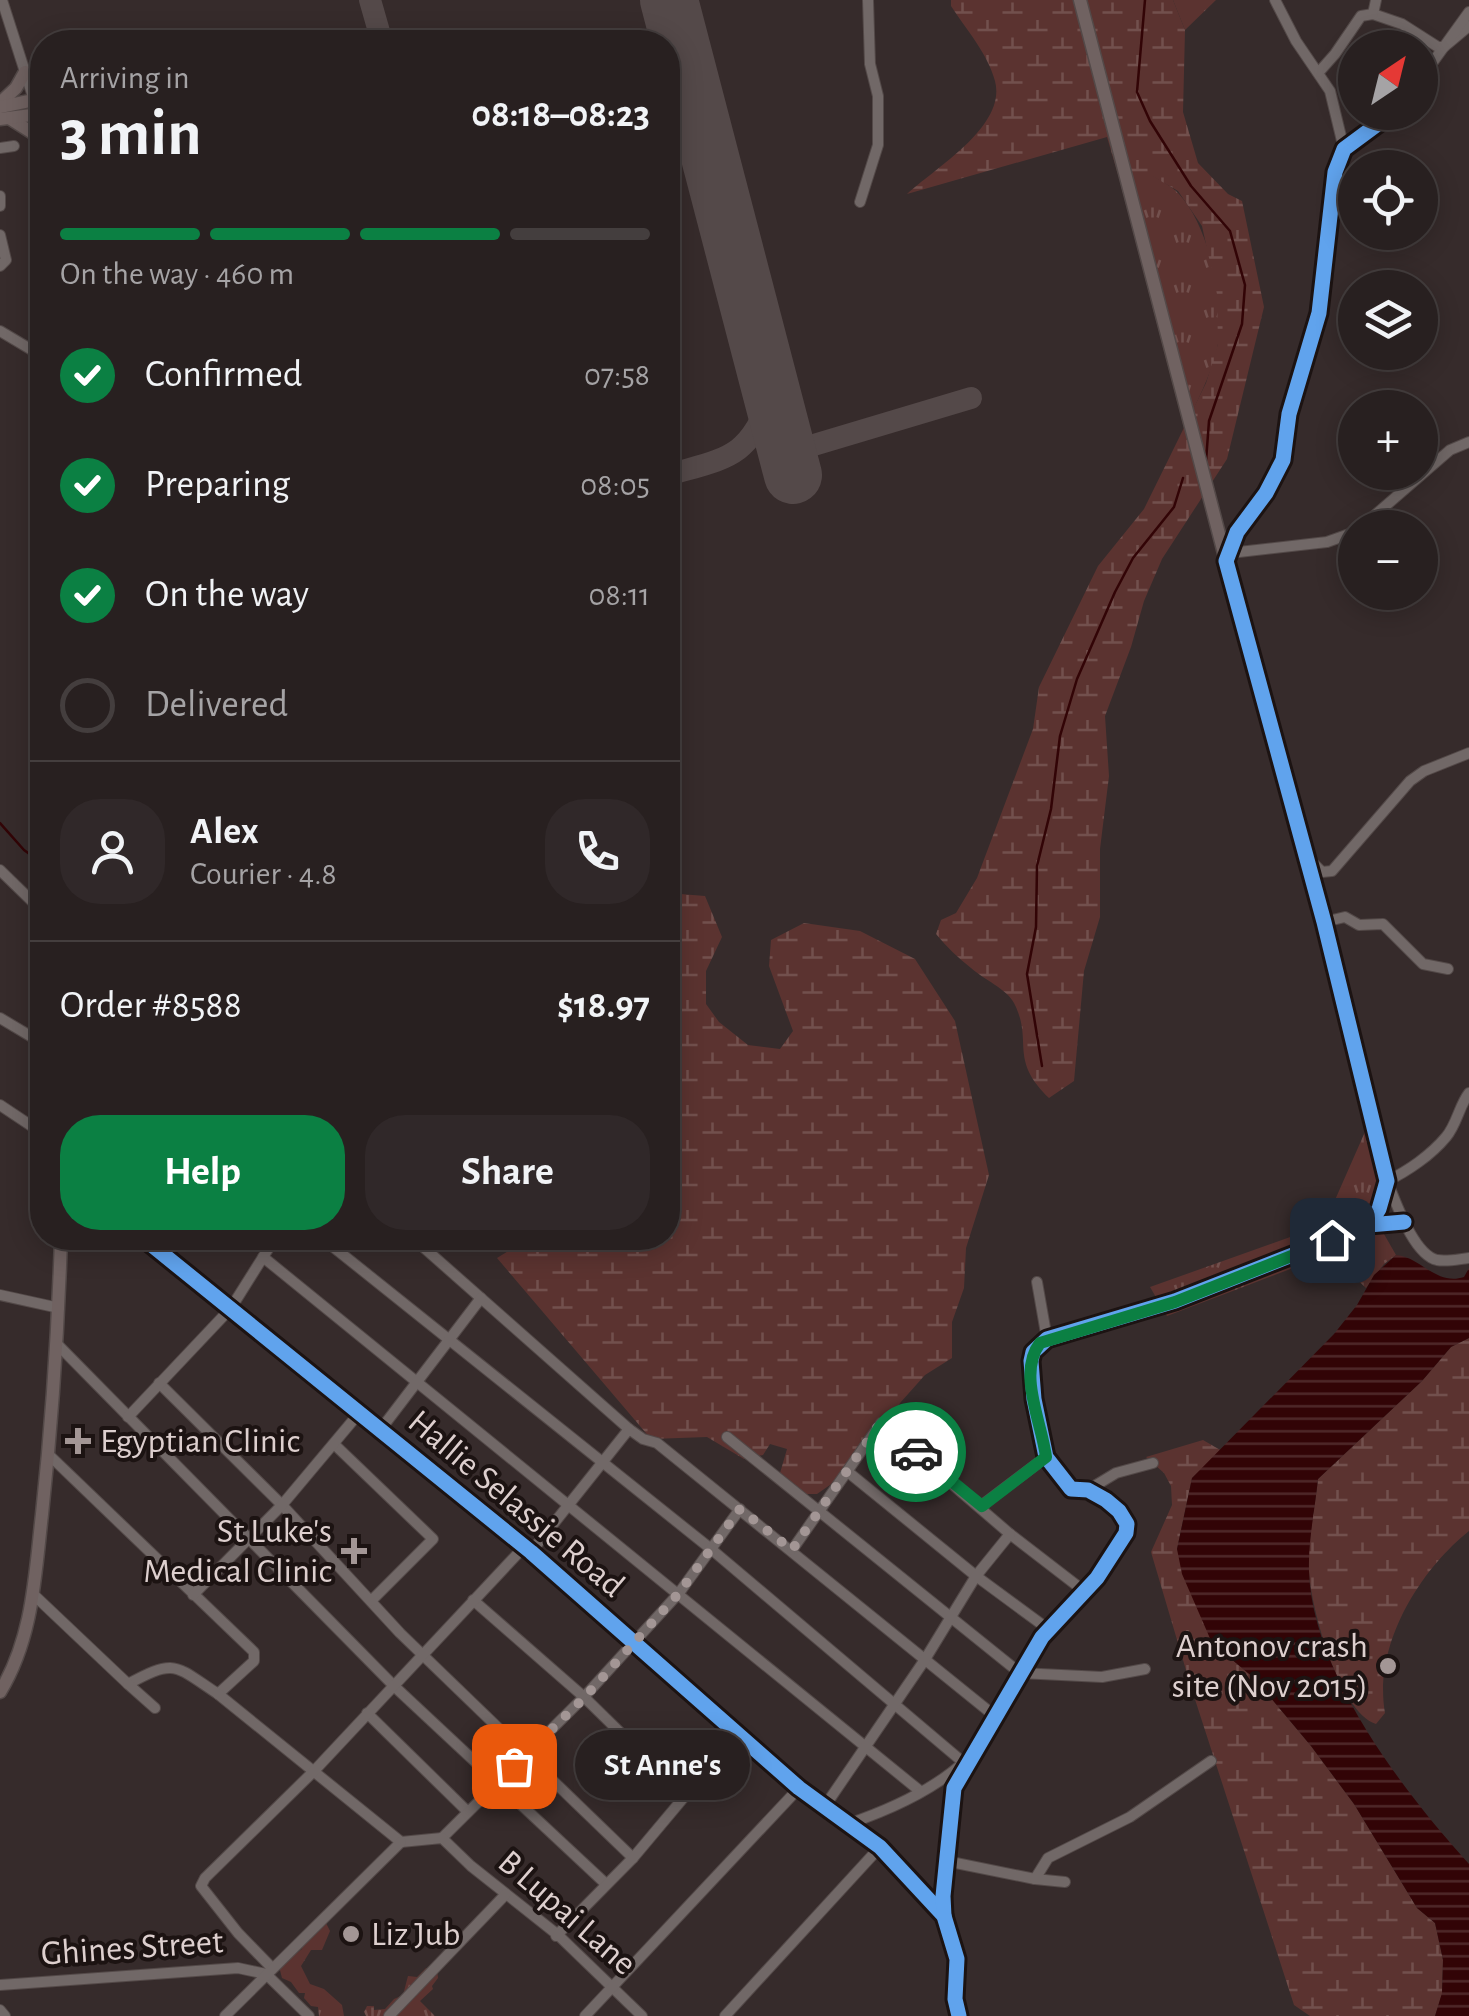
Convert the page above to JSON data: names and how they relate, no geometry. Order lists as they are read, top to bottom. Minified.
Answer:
{"streets":{"street":["Hallie Selassie Road","B Lupai Lane","Ghines Street"]},"places":{"health":["Egyptian Clinic","St Luke's Medical Clinic"],"other":["Antonov crash site (Nov 2015)","St Anne's","Liz Jub"]},"north":"top right","page":{"map_buttons":["+","−"],"heading":["3 min","Arriving in","08:18–08:23"],"panel":["Alex","Courier · 4.8","Order #8588","$18.97"],"bar":"On the way · 460 m","list":[["Confirmed","07:58"],["Preparing","08:05"],["On the way","08:11"],"Delivered"],"buttons":["Help","Share"],"bubble":"St Anne's"}}
